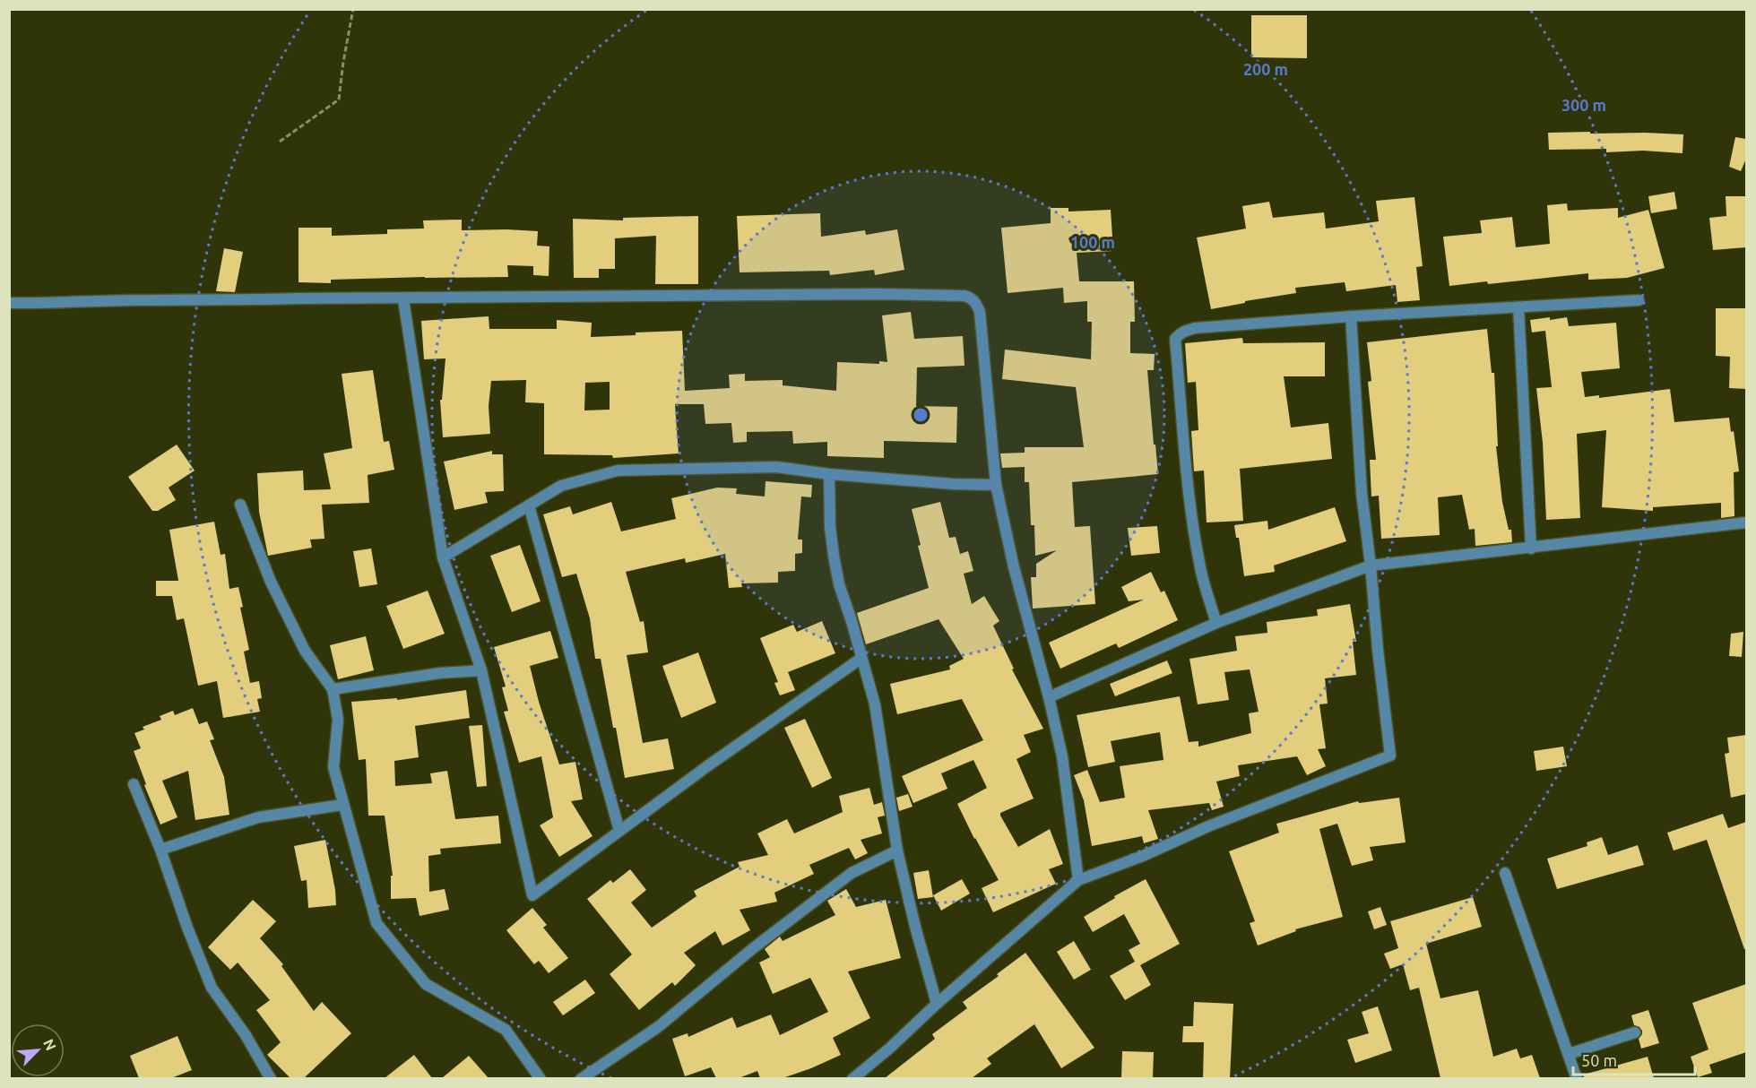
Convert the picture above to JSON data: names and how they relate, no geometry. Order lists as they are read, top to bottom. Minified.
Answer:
{"scale_bar":"50 m","north":"top right","rings":["200 m","300 m","100 m"]}
